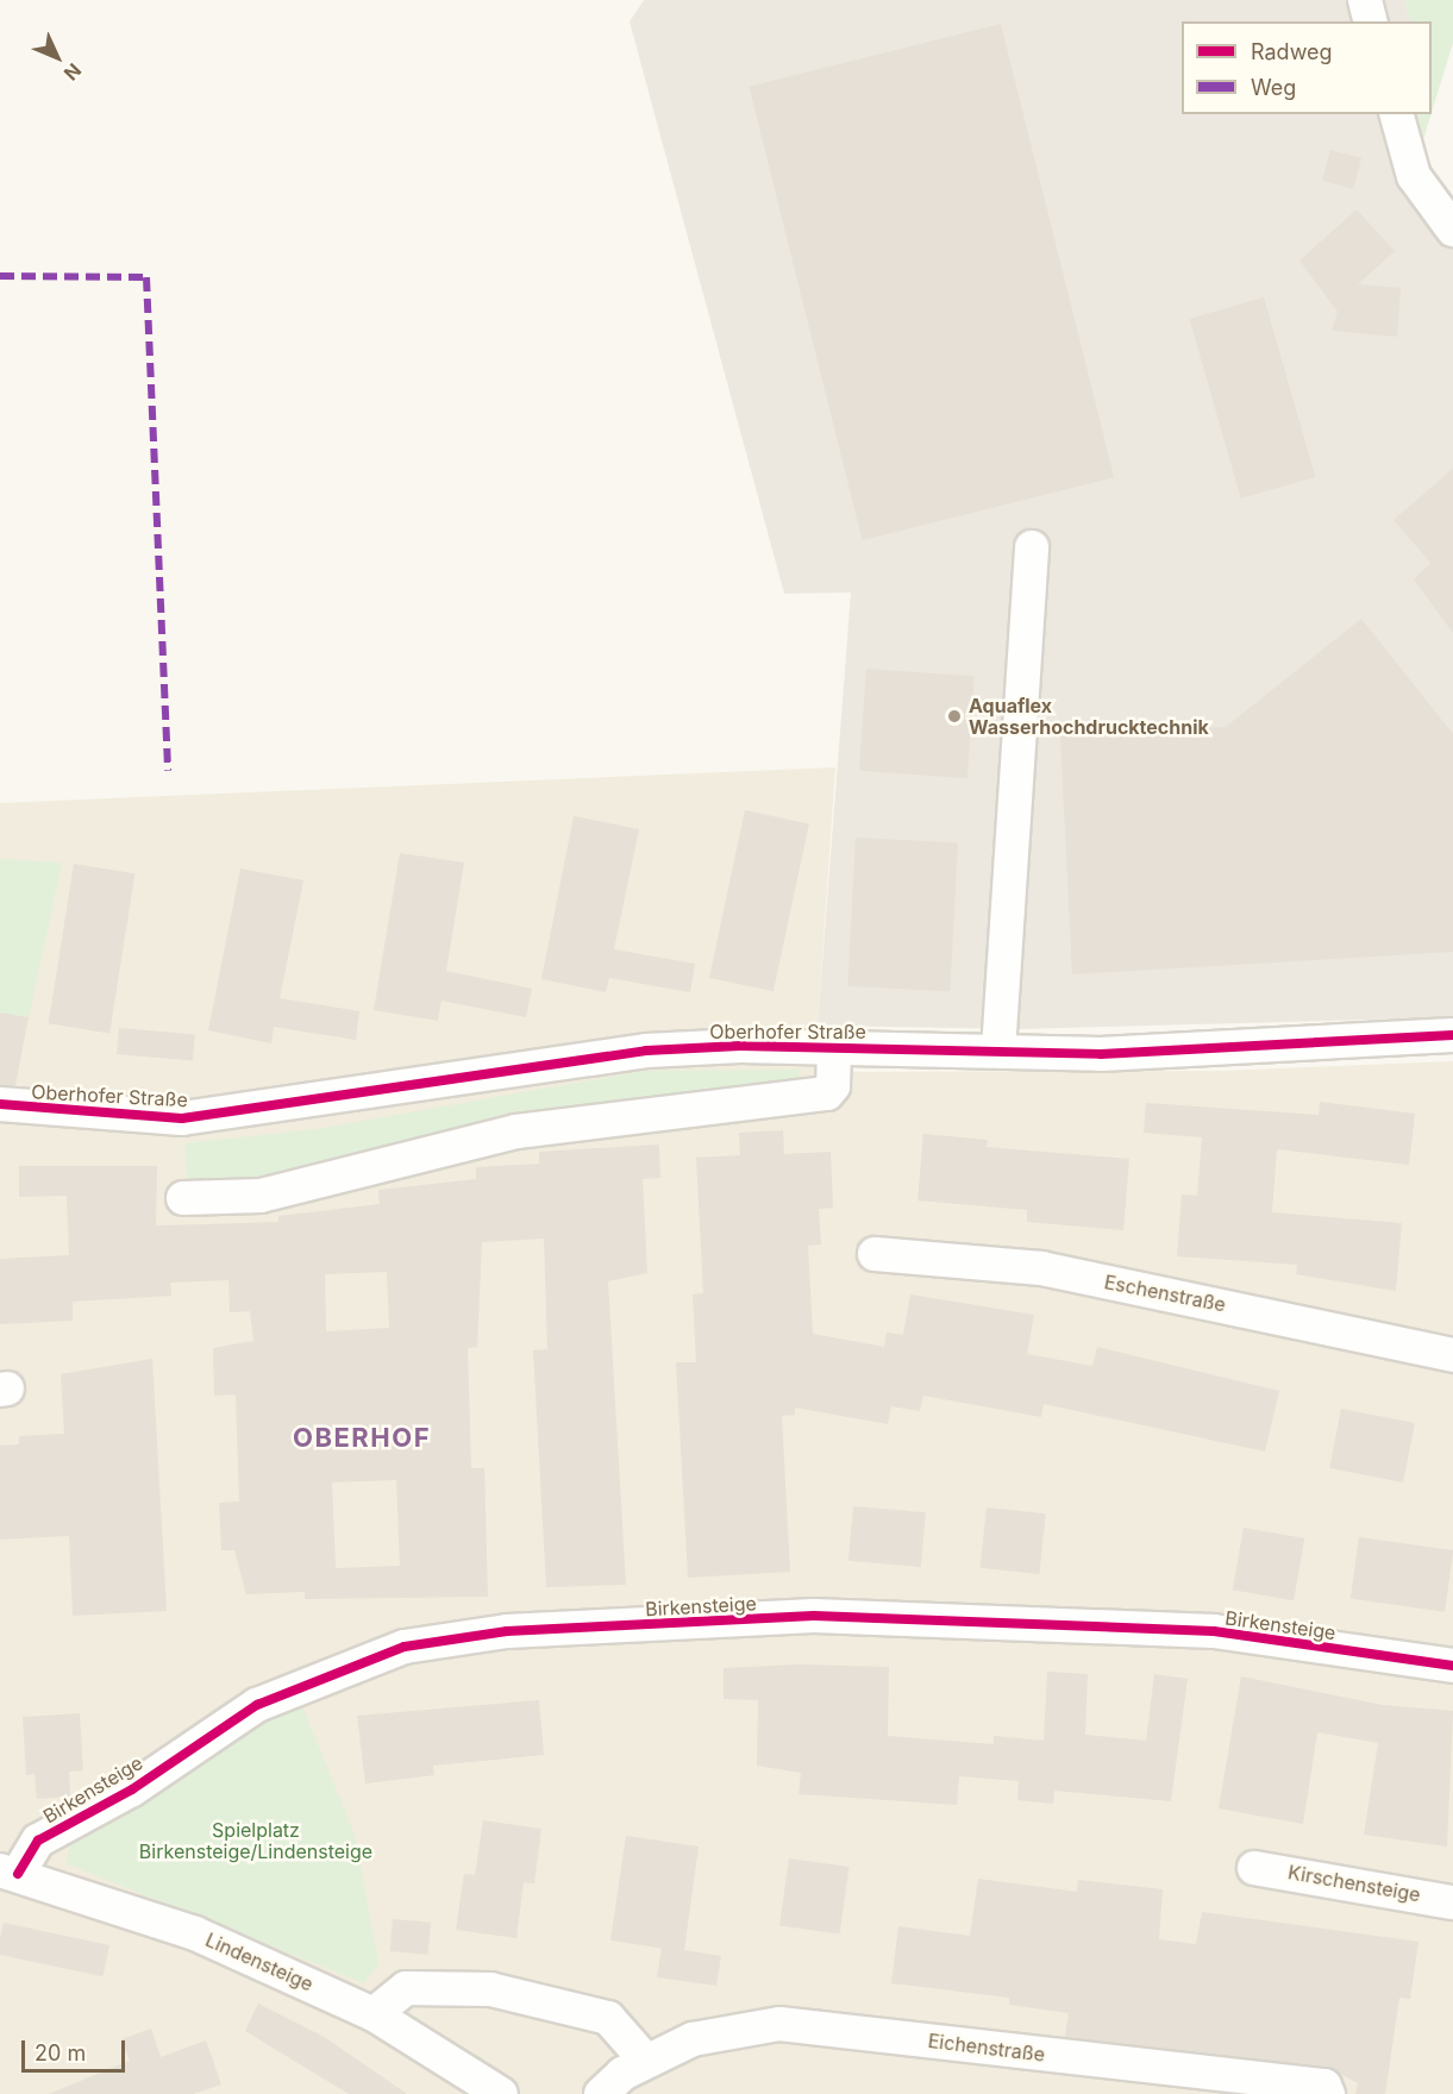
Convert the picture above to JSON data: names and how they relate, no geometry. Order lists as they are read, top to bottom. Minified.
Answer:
{"streets":{"street":["Oberhofer Straße","Eschenstraße","Birkensteige","Kirschensteige","Lindensteige","Eichenstraße"]},"crossings":[["Birkensteige","Lindensteige"]],"districts":["OBERHOF"],"parks":["Spielplatz Birkensteige/Lindensteige"],"places":["Aquaflex Wasserhochdrucktechnik"],"legend":["Radweg","Weg"],"scale_bar":"20 m","north":"bottom right"}
